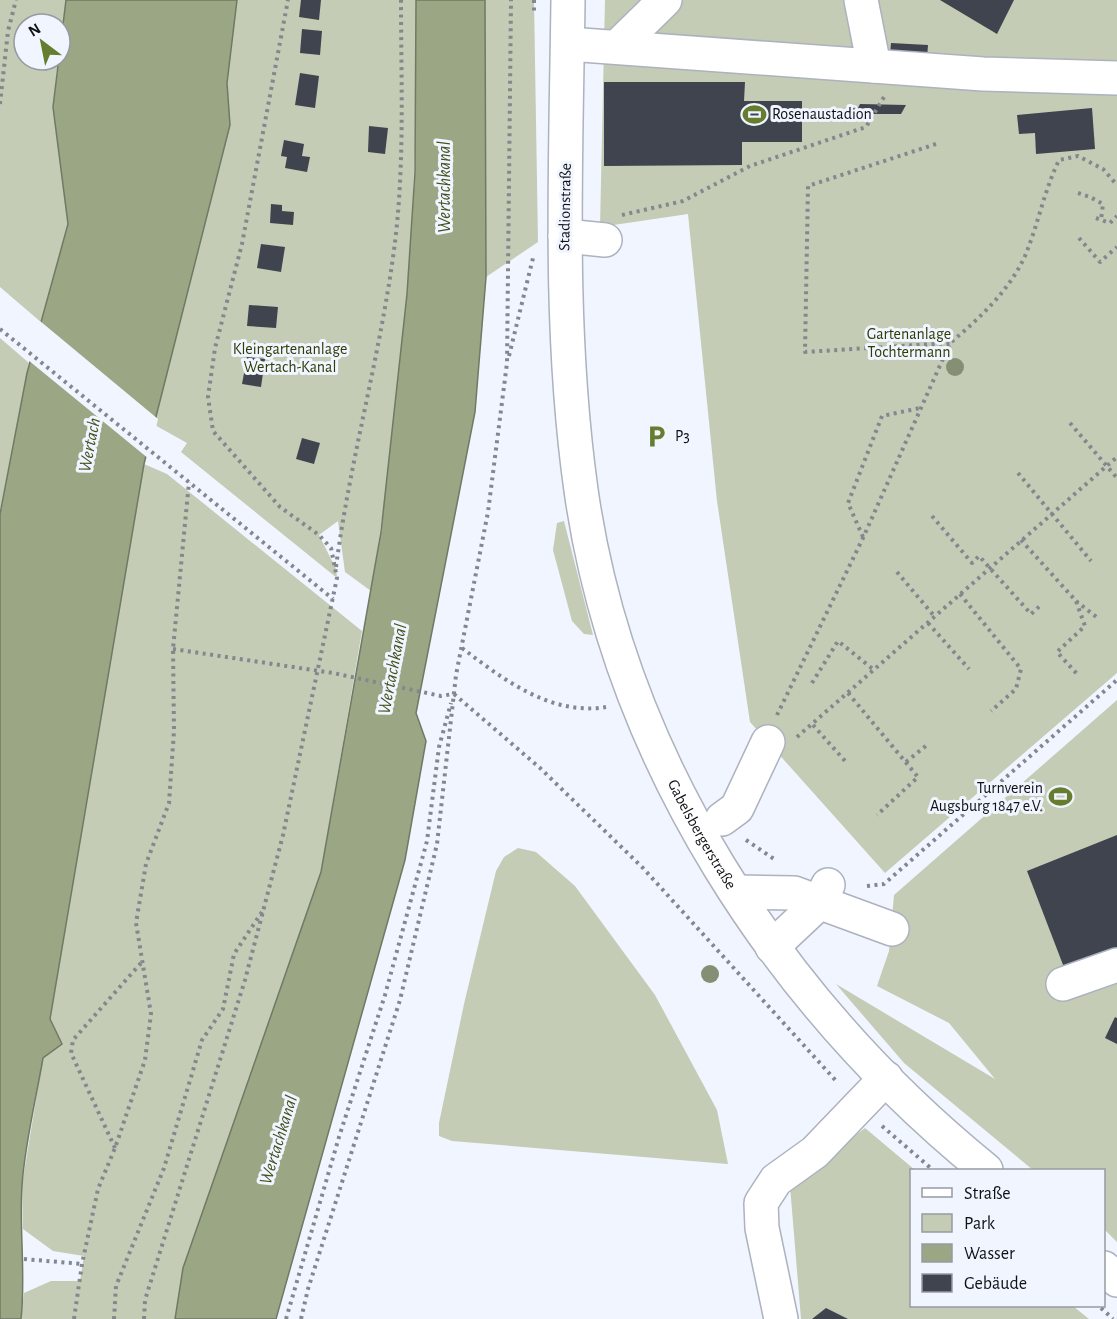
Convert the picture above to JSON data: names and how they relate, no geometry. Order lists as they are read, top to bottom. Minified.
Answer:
{"streets":{"street":["Stadionstraße","Gabelsbergerstraße"]},"crossings":[["Stadionstraße","Gabelsbergerstraße"]],"water":["Wertachkanal","Wertach"],"parks":["Gartenanlage Tochtermann","Kleingartenanlage Wertach-Kanal"],"places":{"sports":["Rosenaustadion","Turnverein Augsburg 1847 e.V."],"parking":["P3"]},"legend":["Straße","Park","Wasser","Gebäude"],"north":"top left"}
